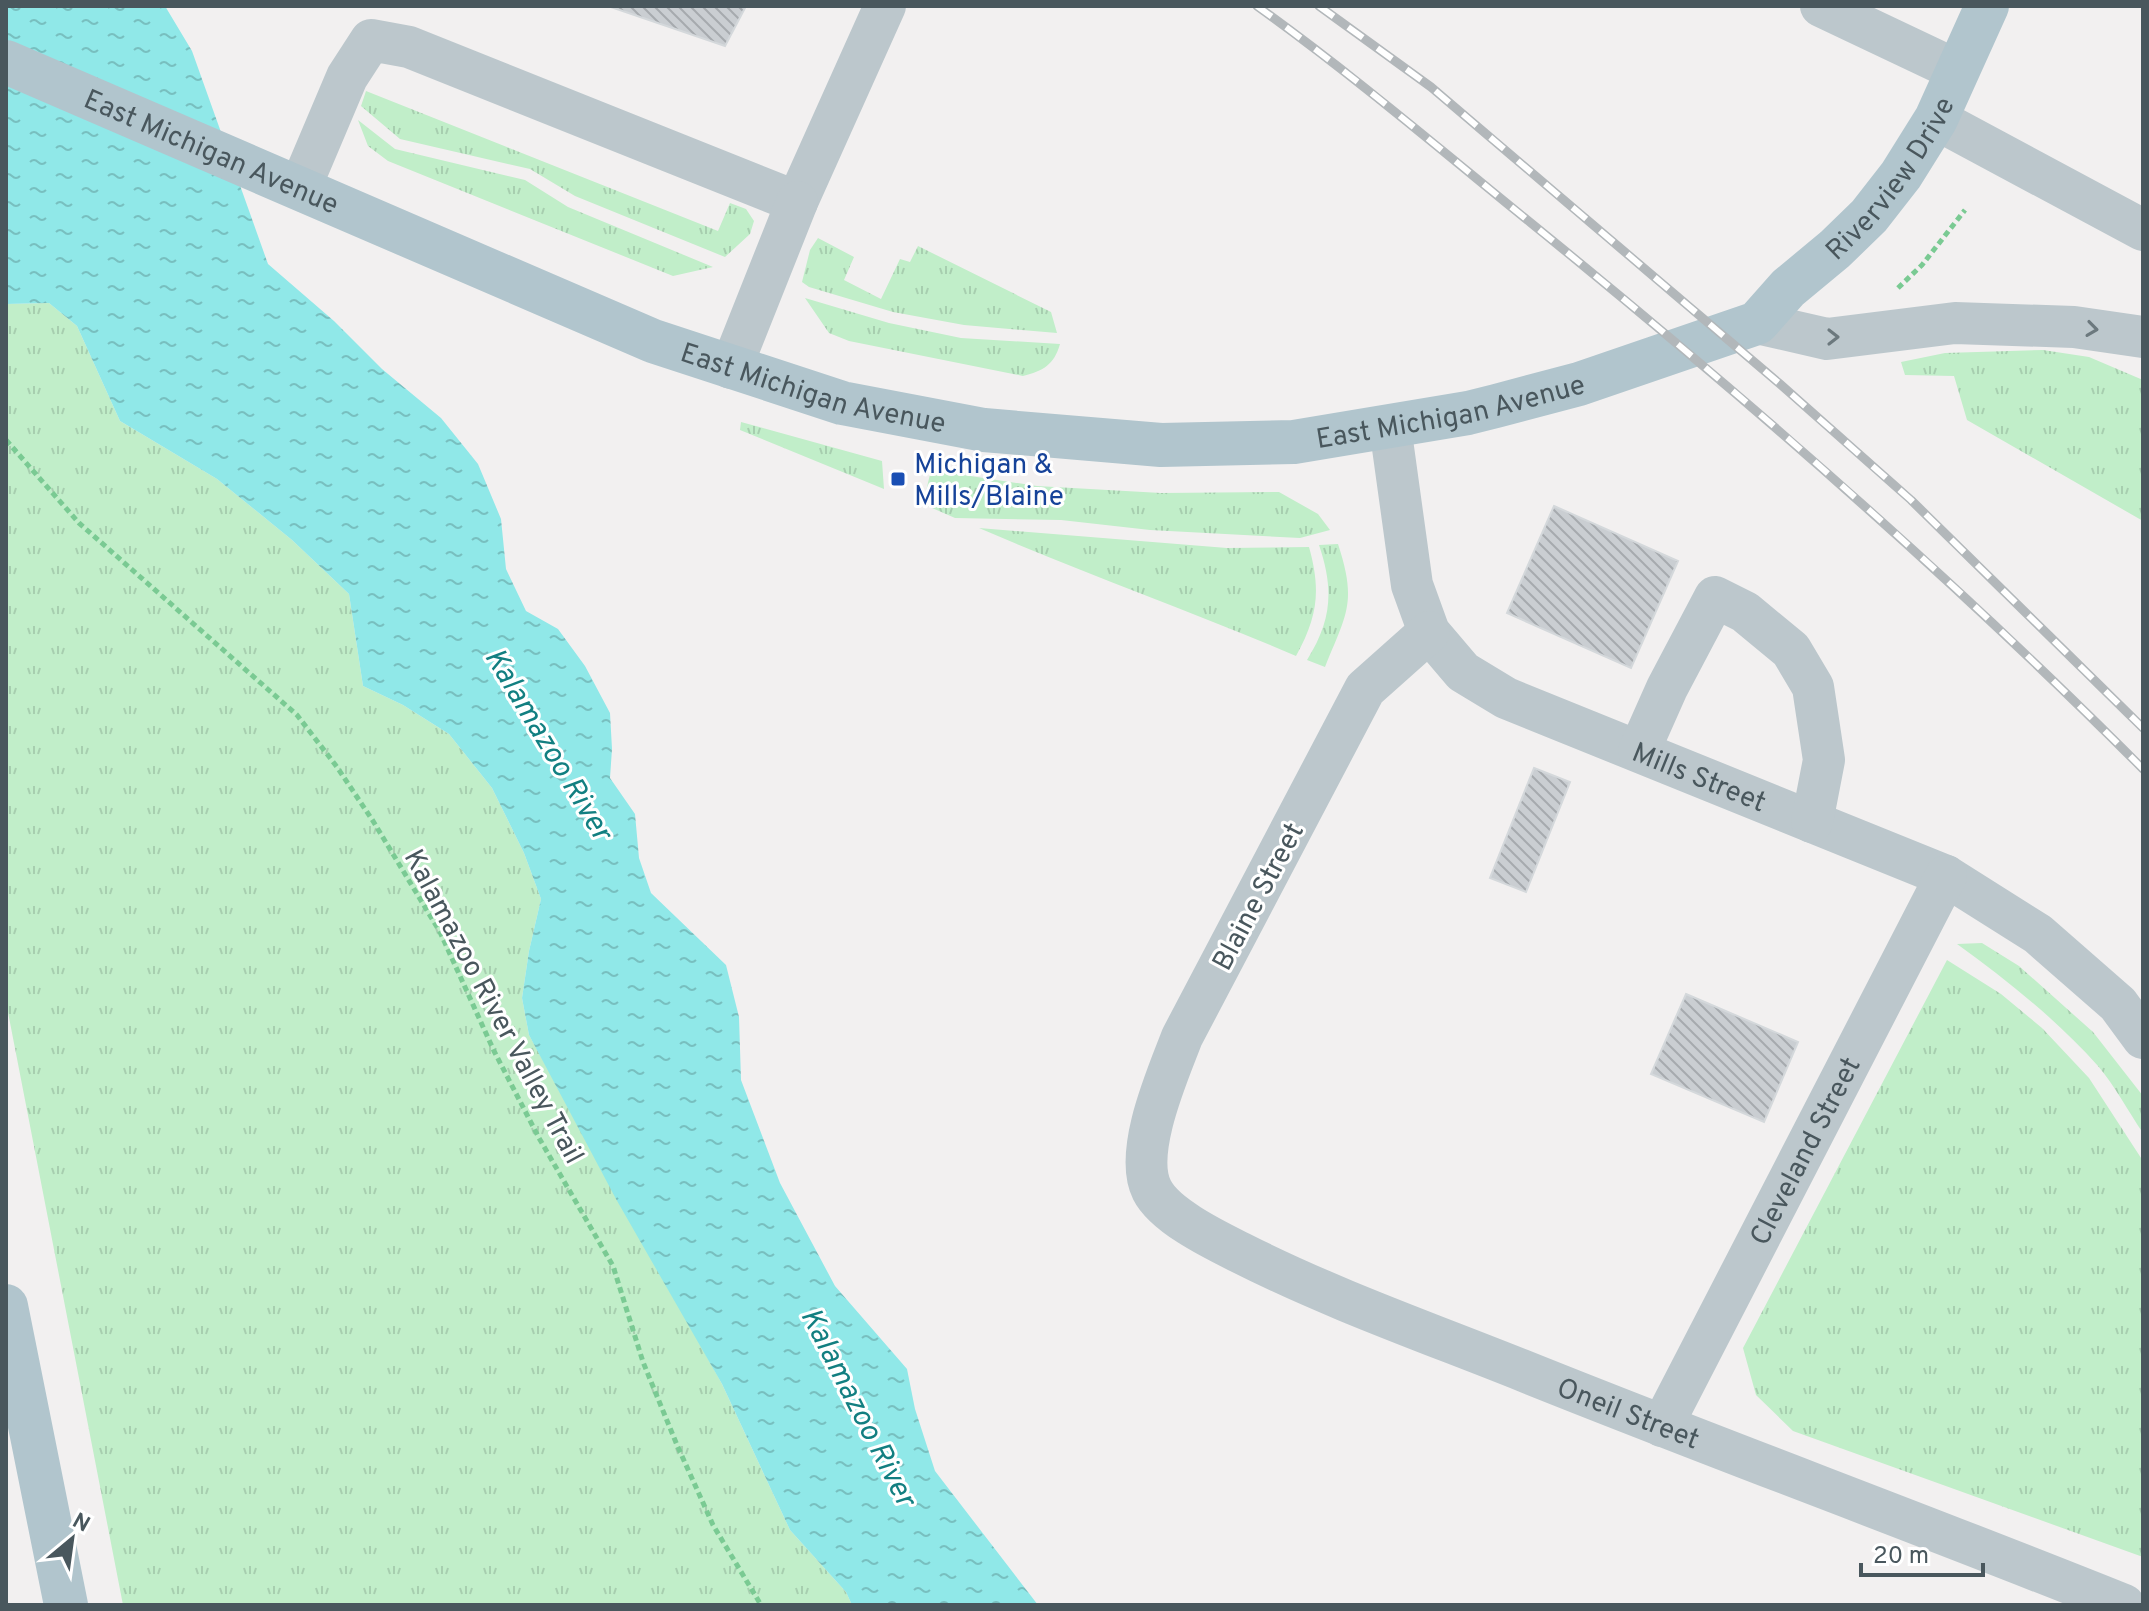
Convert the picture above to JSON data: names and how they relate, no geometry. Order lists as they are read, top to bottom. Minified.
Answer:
{"streets":{"main road":["East Michigan Avenue","Riverview Drive"],"street":["Mills Street","Blaine Street","Cleveland Street","Oneil Street"],"path":["Kalamazoo River Valley Trail"]},"crossings":[["East Michigan Avenue","Riverview Drive"],["East Michigan Avenue","Mills Street"],["Mills Street","Blaine Street"],["Mills Street","Cleveland Street"],["Blaine Street","Oneil Street"],["Cleveland Street","Oneil Street"]],"water":["Kalamazoo River"],"places":{"transit":["Michigan & Mills/Blaine"]},"scale_bar":"20 m","north":"top right"}
